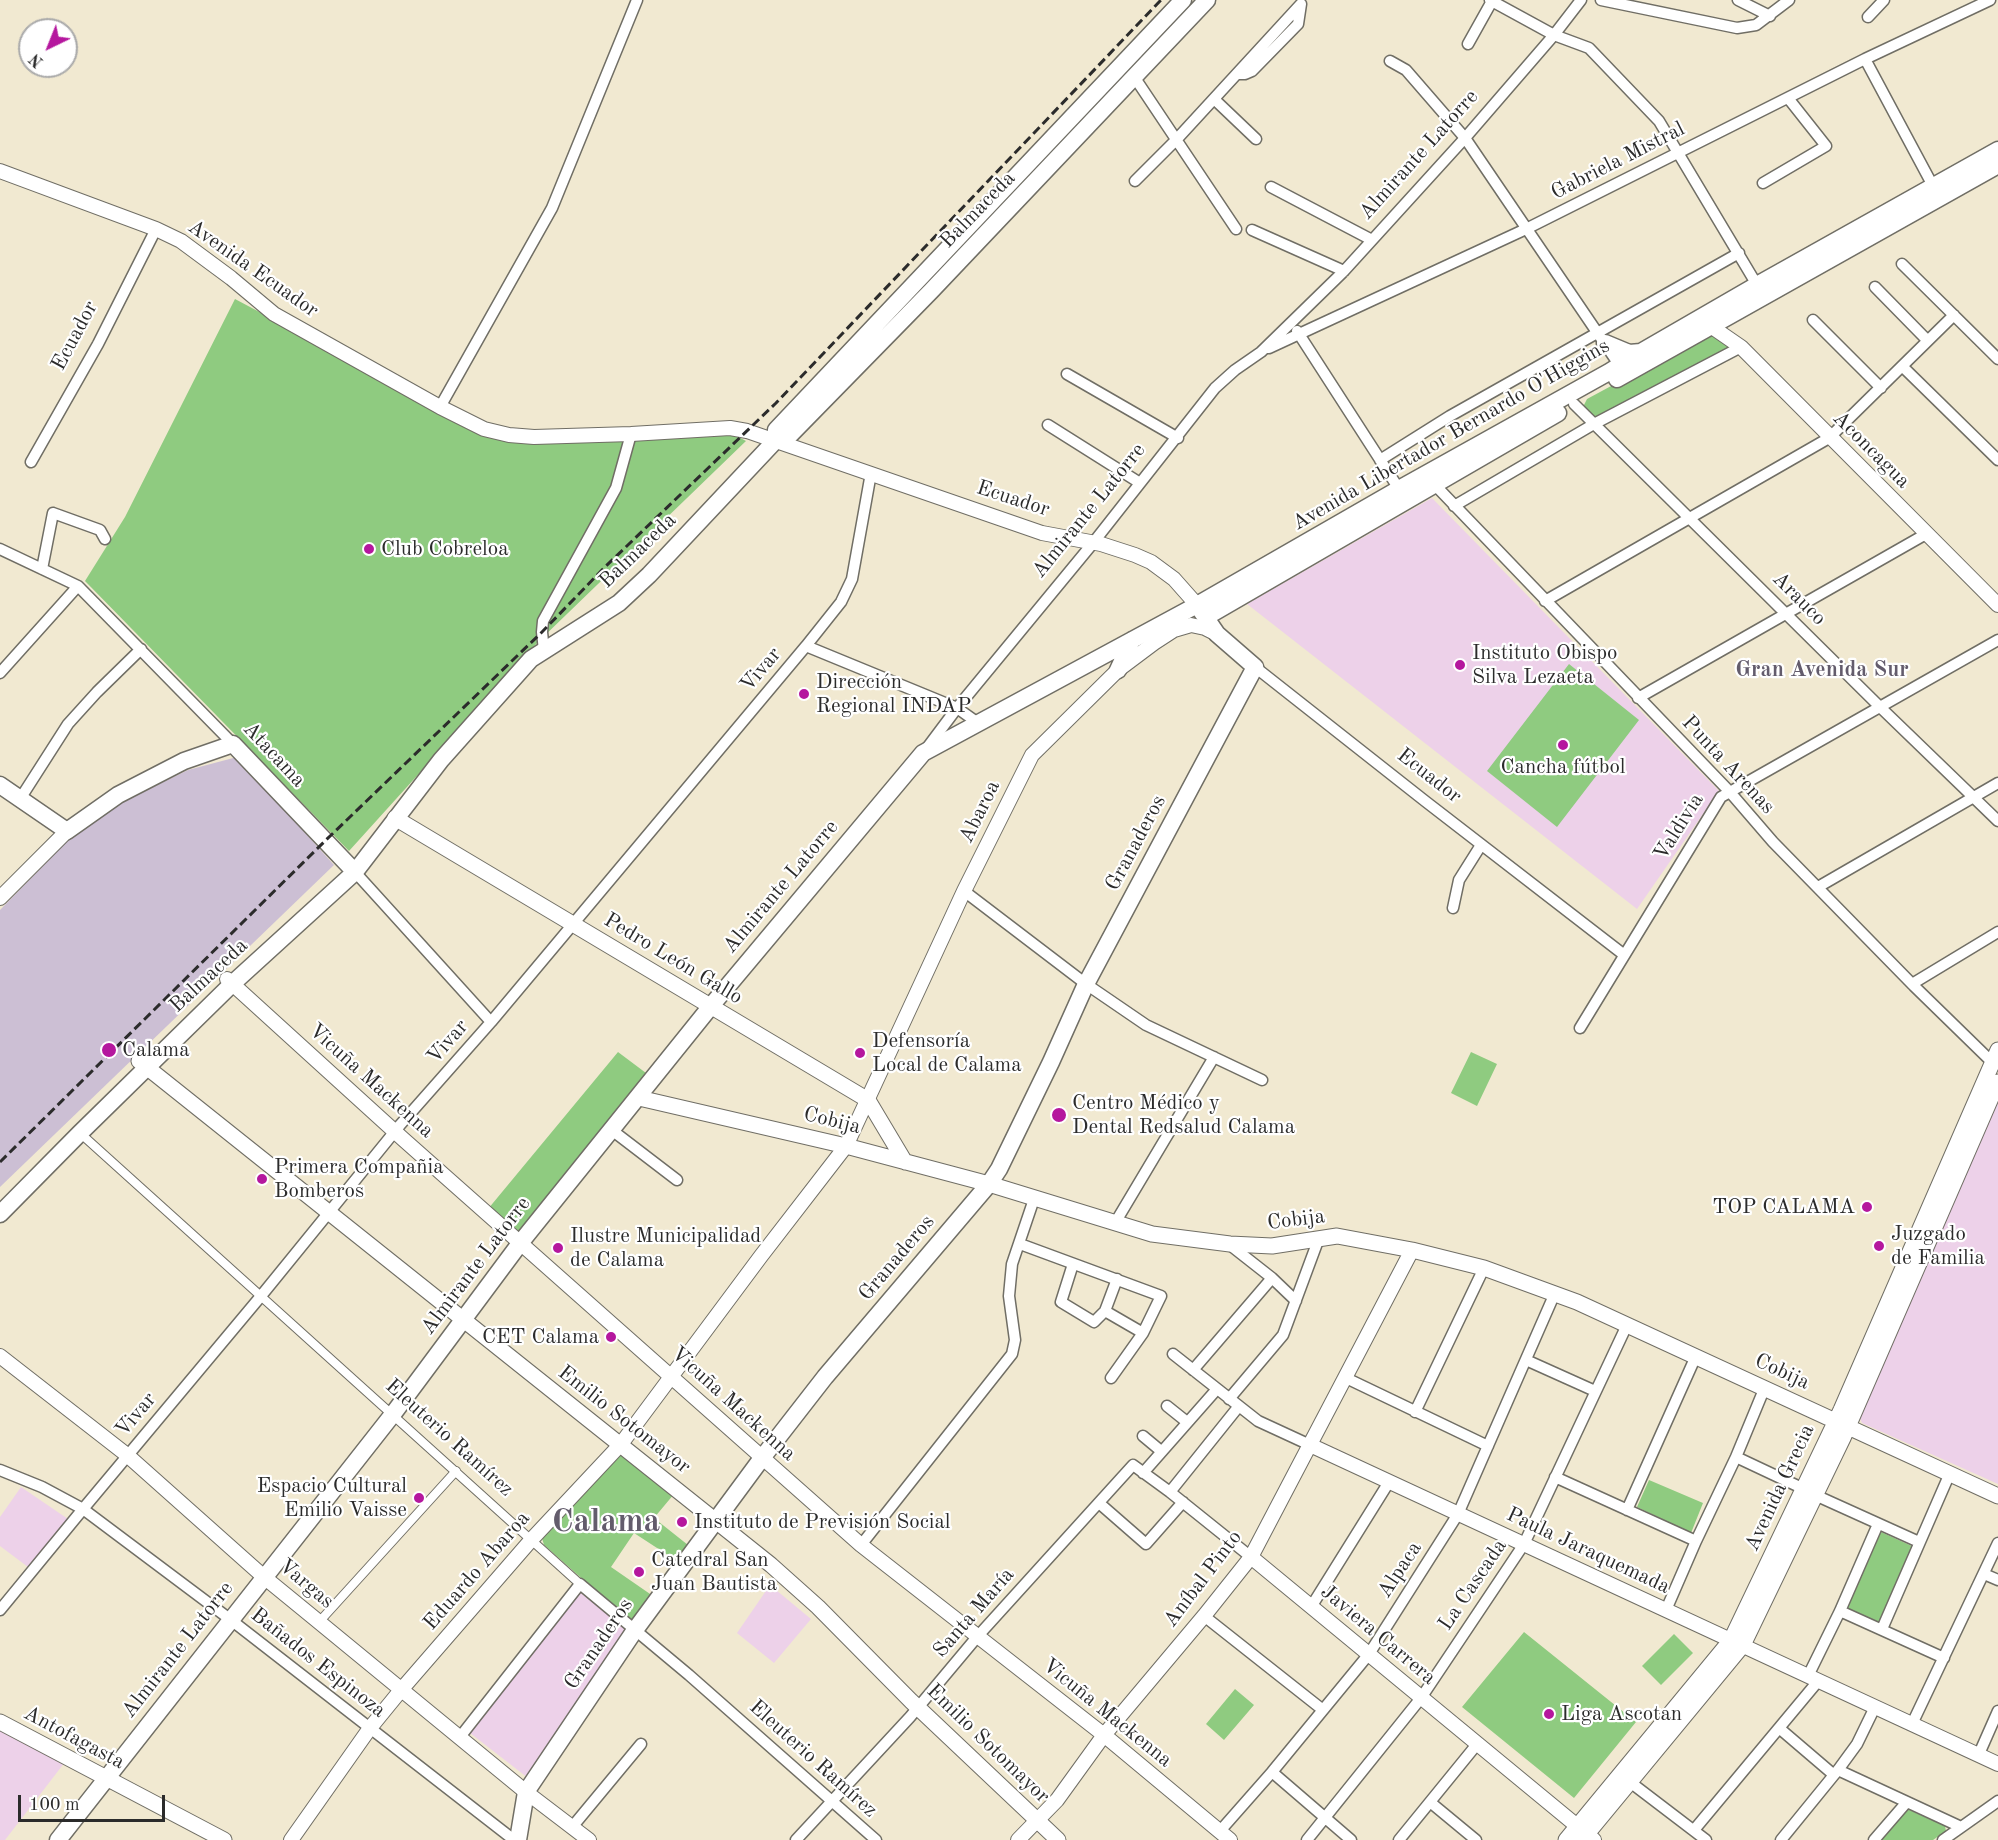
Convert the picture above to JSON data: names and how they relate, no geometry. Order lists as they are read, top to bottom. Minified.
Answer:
{"streets":{"main road":["Almirante Latorre","Balmaceda","Ecuador","Avenida Libertador Bernardo O'Higgins","Atacama","Granaderos","Pedro León Gallo","Cobija","Emilio Sotomayor","Avenida Grecia","Antofagasta"],"street":["Gabriela Mistral","Avenida Ecuador","Aconcagua","Arauco","Vivar","Punta Arenas","Abaroa","Valdivia","Vicuña Mackenna","Eleuterio Ramírez","Paula Jaraquemada","Alpaca","Eduardo Abaroa","Aníbal Pinto","Vargas","La Cascada","Santa María","Javiera Carrera","Bañados Espinoza"]},"crossings":[["Almirante Latorre","Gabriela Mistral"],["Almirante Latorre","Ecuador"],["Almirante Latorre","Avenida Libertador Bernardo O'Higgins"],["Almirante Latorre","Pedro León Gallo"],["Almirante Latorre","Vicuña Mackenna"],["Almirante Latorre","Cobija"],["Almirante Latorre","Emilio Sotomayor"],["Almirante Latorre","Eleuterio Ramírez"],["Almirante Latorre","Vargas"],["Almirante Latorre","Bañados Espinoza"],["Almirante Latorre","Antofagasta"],["Balmaceda","Ecuador"],["Balmaceda","Atacama"],["Balmaceda","Pedro León Gallo"],["Balmaceda","Vicuña Mackenna"],["Balmaceda","Emilio Sotomayor"],["Balmaceda","Eleuterio Ramírez"],["Avenida Ecuador","Ecuador"],["Ecuador","Avenida Libertador Bernardo O'Higgins"],["Ecuador","Vivar"],["Ecuador","Abaroa"],["Ecuador","Valdivia"],["Ecuador","Granaderos"],["Avenida Libertador Bernardo O'Higgins","Aconcagua"],["Avenida Libertador Bernardo O'Higgins","Arauco"],["Avenida Libertador Bernardo O'Higgins","Punta Arenas"],["Arauco","Valdivia"],["Vivar","Atacama"],["Vivar","Pedro León Gallo"],["Vivar","Vicuña Mackenna"],["Vivar","Emilio Sotomayor"],["Vivar","Eleuterio Ramírez"],["Vivar","Vargas"],["Vivar","Bañados Espinoza"],["Punta Arenas","Valdivia"],["Punta Arenas","Avenida Grecia"],["Abaroa","Pedro León Gallo"],["Abaroa","Eduardo Abaroa"],["Granaderos","Vicuña Mackenna"],["Granaderos","Cobija"],["Granaderos","Emilio Sotomayor"],["Granaderos","Eleuterio Ramírez"],["Granaderos","Vargas"],["Granaderos","Bañados Espinoza"],["Pedro León Gallo","Cobija"],["Pedro León Gallo","Eduardo Abaroa"],["Vicuña Mackenna","Alpaca"],["Vicuña Mackenna","Eduardo Abaroa"],["Vicuña Mackenna","Aníbal Pinto"],["Vicuña Mackenna","Santa María"],["Cobija","Avenida Grecia"],["Cobija","Alpaca"],["Cobija","Eduardo Abaroa"],["Cobija","Aníbal Pinto"],["Cobija","La Cascada"],["Emilio Sotomayor","Eduardo Abaroa"],["Emilio Sotomayor","Aníbal Pinto"],["Emilio Sotomayor","Santa María"],["Eleuterio Ramírez","Eduardo Abaroa"],["Eleuterio Ramírez","Santa María"],["Avenida Grecia","Paula Jaraquemada"],["Avenida Grecia","Javiera Carrera"],["Paula Jaraquemada","Alpaca"],["Paula Jaraquemada","Aníbal Pinto"],["Paula Jaraquemada","La Cascada"],["Alpaca","Javiera Carrera"],["Eduardo Abaroa","Vargas"],["Eduardo Abaroa","Bañados Espinoza"],["Aníbal Pinto","Javiera Carrera"],["La Cascada","Javiera Carrera"],["Santa María","Javiera Carrera"]],"districts":["Gran Avenida Sur","Calama"],"places":["Club Cobreloa","Instituto Obispo Silva Lezaeta","Dirección Regional INDAP","Cancha fútbol","Calama","Defensoría Local de Calama","Centro Médico y Dental Redsalud Calama","Primera Compañia Bomberos","TOP CALAMA","Juzgado de Familia","Ilustre Municipalidad de Calama","CET Calama","Espacio Cultural Emilio Vaisse","Instituto de Previsión Social","Catedral San Juan Bautista","Liga Ascotan"],"scale_bar":"100 m","north":"bottom left"}
